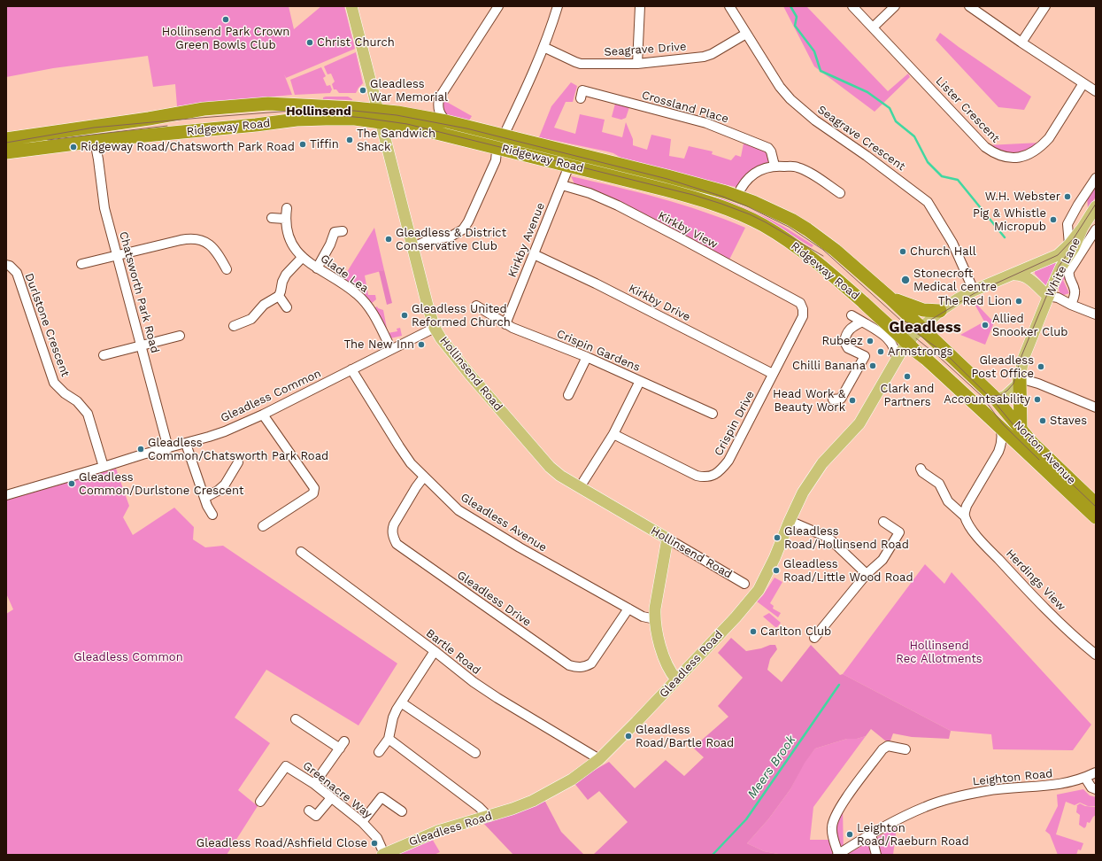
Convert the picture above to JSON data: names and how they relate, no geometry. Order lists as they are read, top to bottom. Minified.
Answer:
{"streets":{"highway":["Ridgeway Road","Norton Avenue"],"main road":["White Lane","Hollinsend Road","Gleadless Road"],"street":["Seagrave Drive","Crossland Place","Lister Crescent","Seagrave Crescent","Kirkby View","Kirkby Avenue","Glade Lea","Chatsworth Park Road","Kirkby Drive","Durlstone Crescent","Crispin Gardens","Gleadless Common","Crispin Drive","Gleadless Avenue","Herdings View","Gleadless Drive","Bartle Road","Leighton Road","Greenacre Way"]},"crossings":[["Seagrave Drive","Seagrave Crescent"],["Ridgeway Road","Kirkby Avenue"],["Ridgeway Road","White Lane"],["Ridgeway Road","Chatsworth Park Road"],["Ridgeway Road","Hollinsend Road"],["Ridgeway Road","Norton Avenue"],["Ridgeway Road","Gleadless Road"],["Seagrave Crescent","Gleadless Road"],["Kirkby View","Kirkby Avenue"],["Kirkby View","Crispin Drive"],["Kirkby Avenue","Kirkby Drive"],["Kirkby Avenue","Crispin Gardens"],["White Lane","Norton Avenue"],["White Lane","Gleadless Road"],["Glade Lea","Gleadless Common"],["Chatsworth Park Road","Gleadless Common"],["Kirkby Drive","Crispin Drive"],["Durlstone Crescent","Gleadless Common"],["Hollinsend Road","Gleadless Common"],["Gleadless Common","Gleadless Avenue"],["Gleadless Avenue","Gleadless Drive"],["Bartle Road","Gleadless Road"],["Gleadless Road","Greenacre Way"]],"districts":["Hollinsend","Gleadless"],"water":["Meers Brook"],"parks":["Hollinsend Rec Allotments","Gleadless Common"],"places":["Hollinsend Park Crown Green Bowls Club","Christ Church","Gleadless War Memorial","The Sandwich Shack","Tiffin","Ridgeway Road/Chatsworth Park Road","W.H. Webster","Pig & Whistle Micropub","Gleadless & District Conservative Club","Church Hall","Stonecroft Medical centre","The Red Lion","Gleadless United Reformed Church","Allied Snooker Club","Rubeez","The New Inn","Armstrongs","Chilli Banana","Gleadless Post Office","Clark and Partners","Accountsability","Head Work & Beauty Work","Staves","Gleadless Common/Chatsworth Park Road","Gleadless Common/Durlstone Crescent","Gleadless Road/Hollinsend Road","Gleadless Road/Little Wood Road","Carlton Club","Gleadless Road/Bartle Road","Leighton Road/Raeburn Road","Gleadless Road/Ashfield Close"]}
